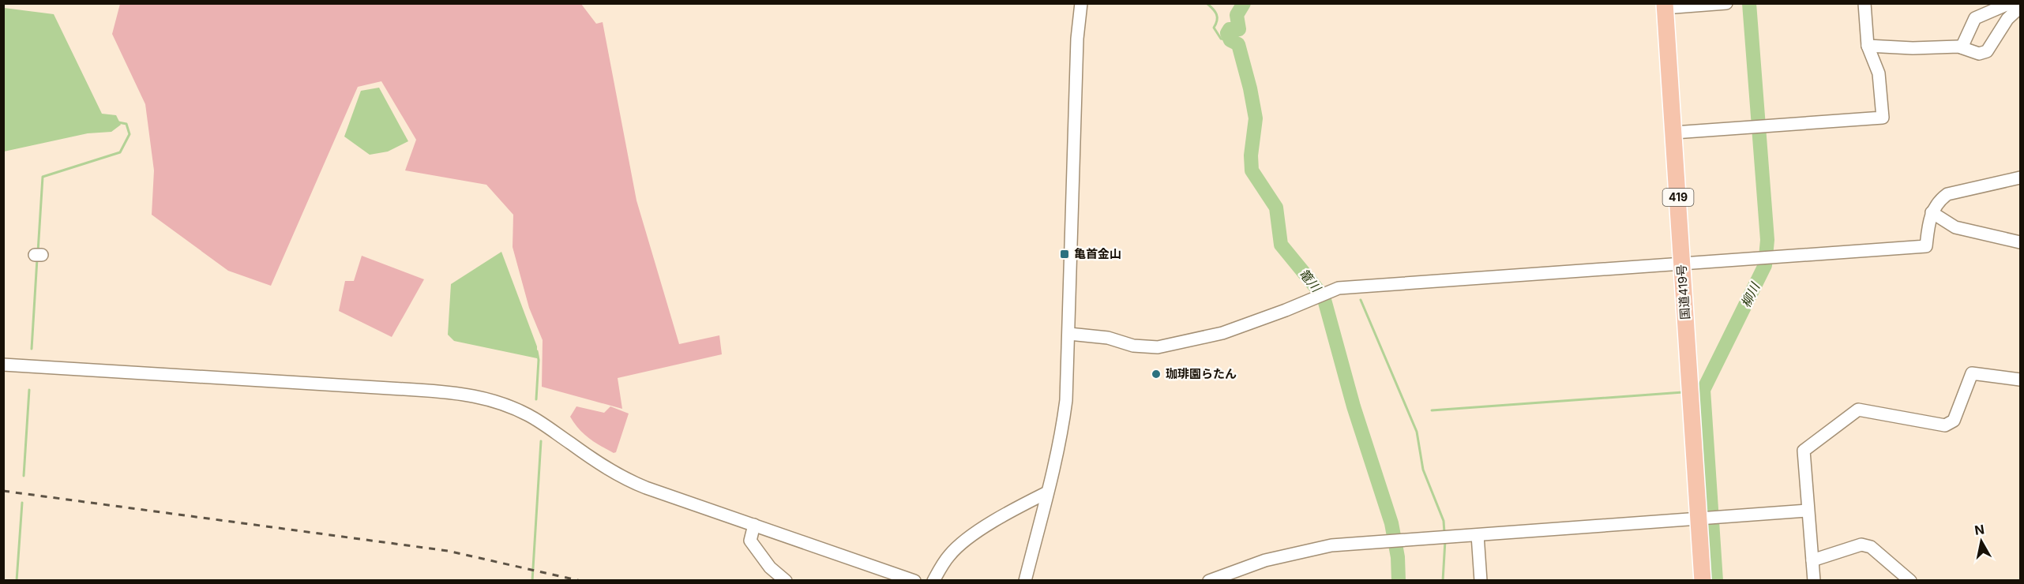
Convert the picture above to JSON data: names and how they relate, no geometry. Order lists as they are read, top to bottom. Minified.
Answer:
{"streets":{"highway":["419","国道419号"]},"water":["篭川","柳川"],"places":{"transit":["亀首金山"],"other":["珈琲園らたん"]},"north":"top"}
